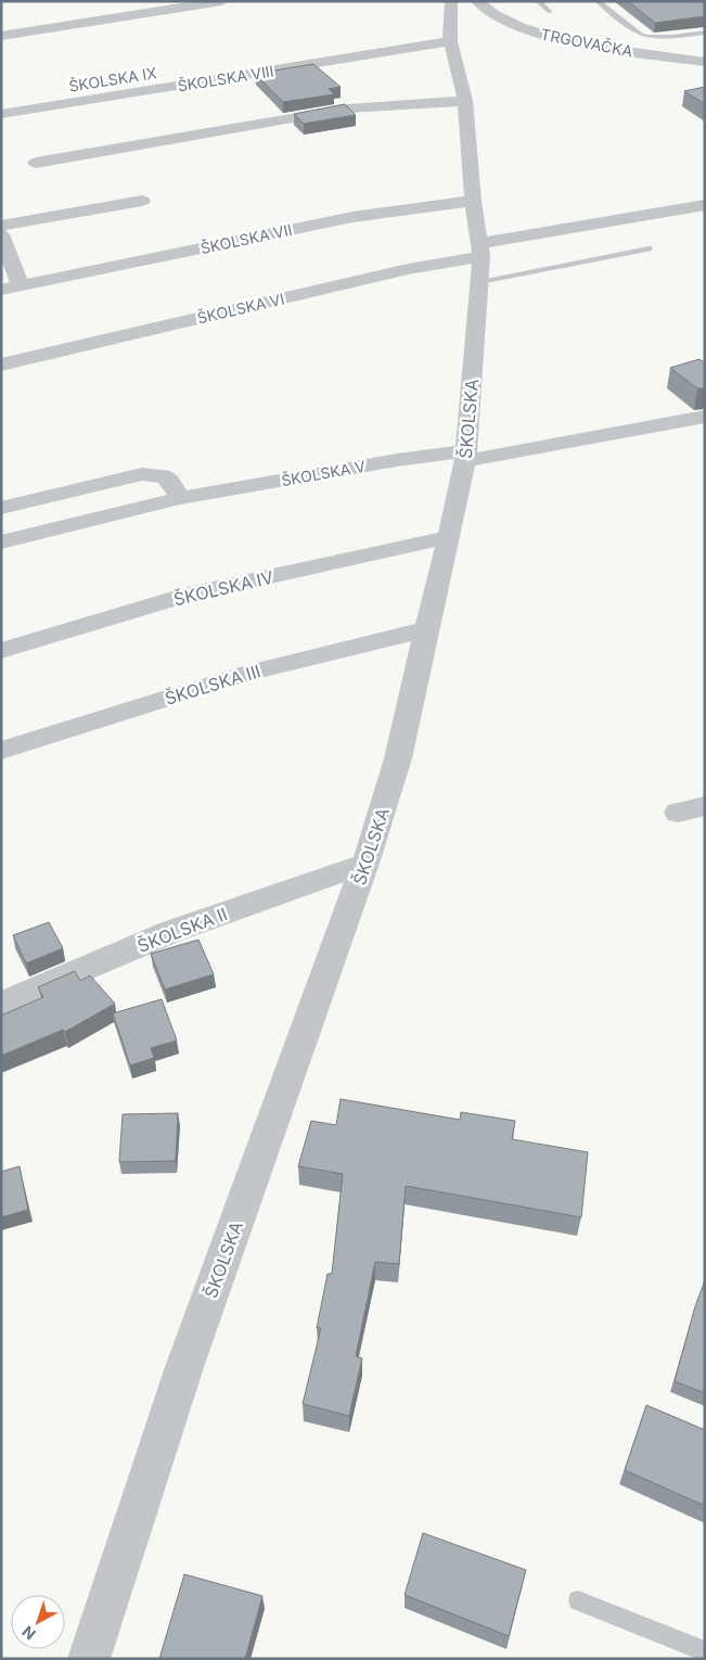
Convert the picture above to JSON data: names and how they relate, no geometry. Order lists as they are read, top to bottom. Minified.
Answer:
{"streets":{"street":["TRGOVAČKA","ŠKOLSKA VIII","ŠKOLSKA VII","ŠKOLSKA VI","ŠKOLSKA","ŠKOLSKA V","ŠKOLSKA IV","ŠKOLSKA III","ŠKOLSKA II"]},"crossings":[["ŠKOLSKA VIII","ŠKOLSKA"],["ŠKOLSKA VII","ŠKOLSKA"],["ŠKOLSKA VI","ŠKOLSKA"],["ŠKOLSKA","ŠKOLSKA V"],["ŠKOLSKA","ŠKOLSKA IV"],["ŠKOLSKA","ŠKOLSKA III"],["ŠKOLSKA","ŠKOLSKA II"]],"north":"bottom left"}
